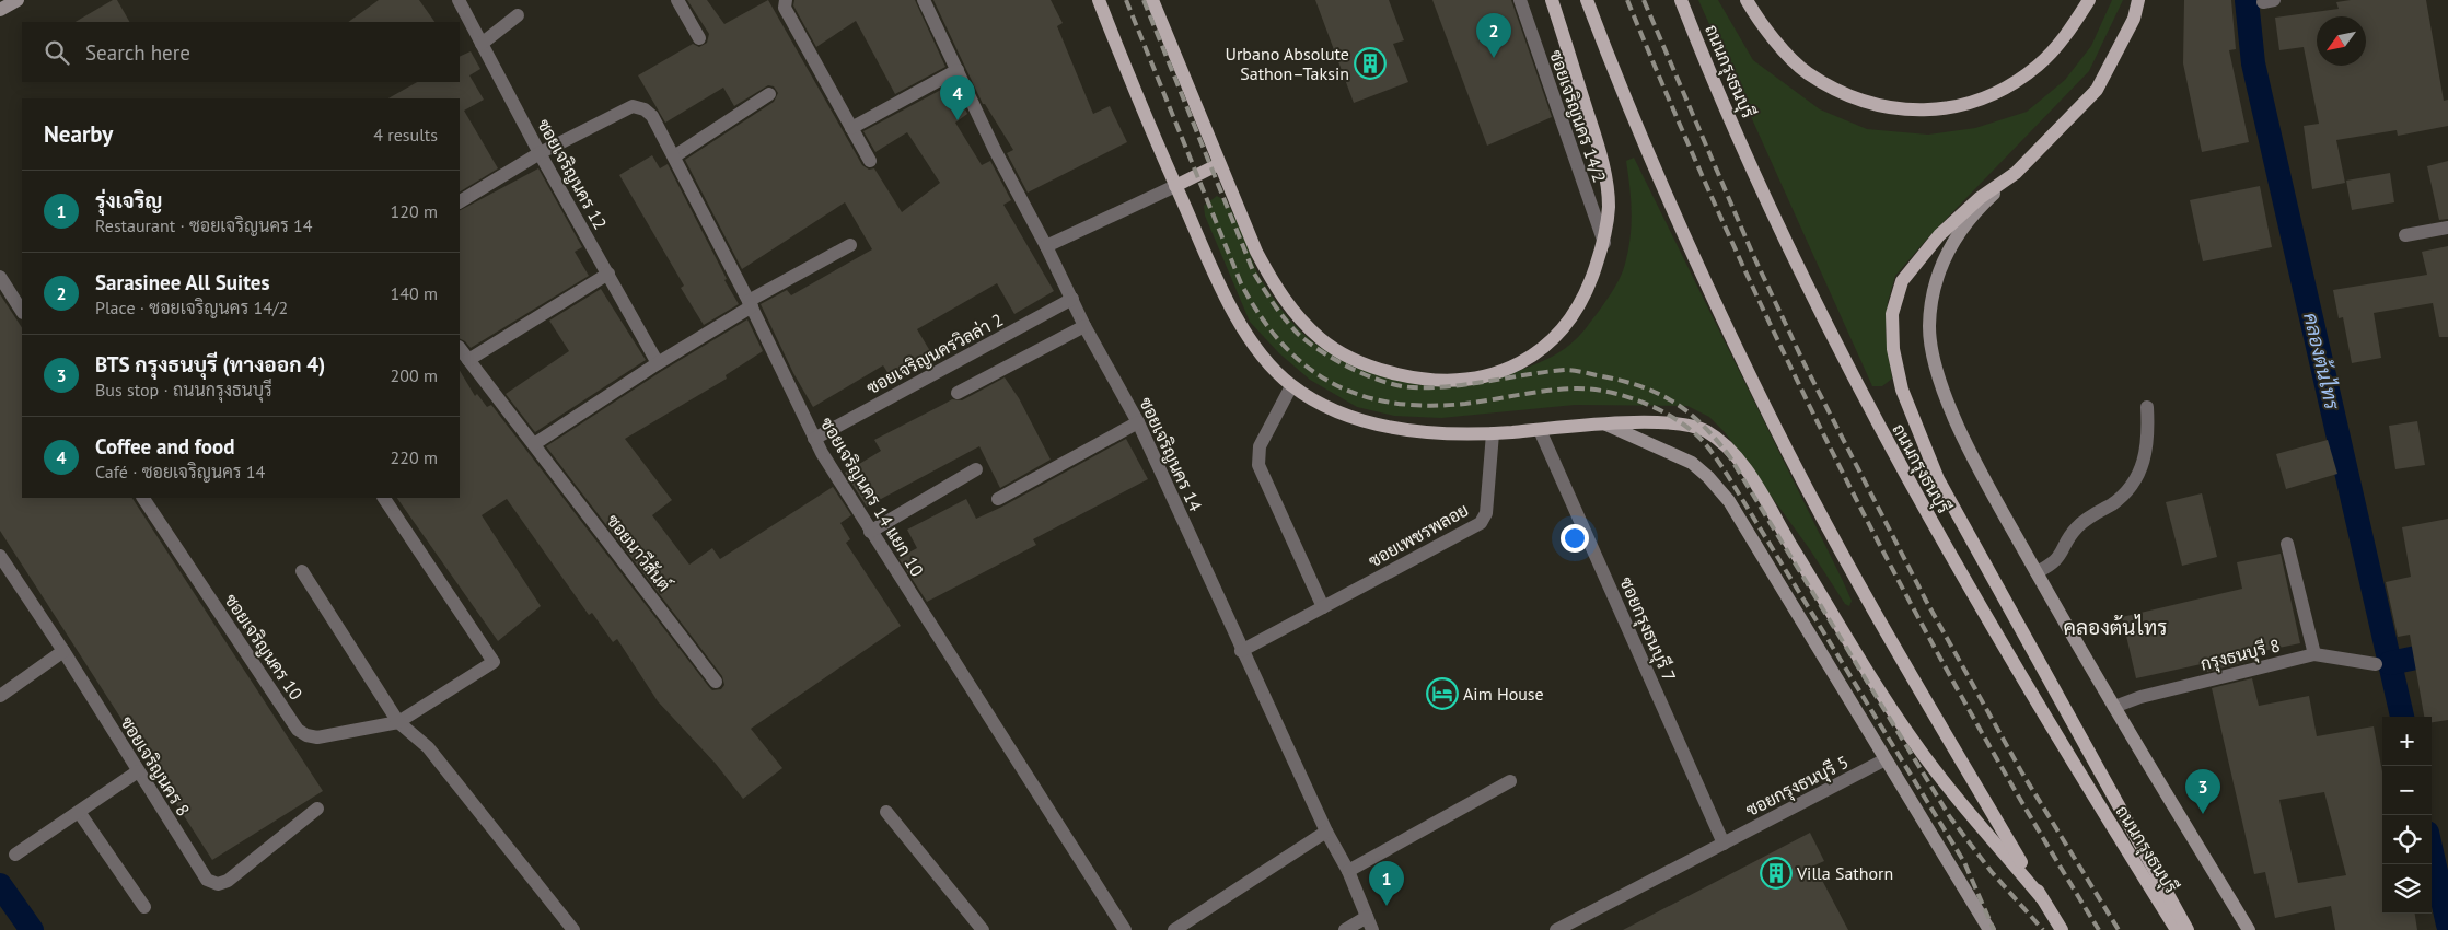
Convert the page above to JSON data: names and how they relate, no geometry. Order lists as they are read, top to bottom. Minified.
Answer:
{"streets":{"main road":["ถนนกรุงธนบุรี"],"street":["ซอยเจริญนคร 14/2","ซอยเจริญนคร 12","ซอยเจริญนครวิลล่า 2","ซอยเจริญนคร 14","ซอยเจริญนคร 14 แยก 10","ซอยเพชรพลอย","ซอยนาวีสันต์","ซอยกรุงธนบุรี 7","ซอยเจริญนคร 10","กรุงธนบุรี 8","ซอยเจริญนคร 8","ซอยกรุงธนบุรี 5"]},"crossings":[["ซอยเจริญนคร 12","ซอยเจริญนคร 14 แยก 10"],["ซอยเจริญนครวิลล่า 2","ซอยเจริญนคร 14"],["ซอยเจริญนครวิลล่า 2","ซอยเจริญนคร 14 แยก 10"],["ซอยเจริญนคร 14","ซอยเพชรพลอย"],["ซอยกรุงธนบุรี 7","ซอยกรุงธนบุรี 5"]],"districts":["คลองต้นไทร"],"water":["คลองต้นไทร"],"places":{"building":["Urbano Absolute Sathon–Taksin","Villa Sathorn"],"hotel":["Aim House"]},"north":"bottom left","page":{"pins":["2","4","3","1"],"search":"Search here","heading":["Nearby","4 results"],"list":[{"mark":"1","name":"รุ่งเจริญ","note":"Restaurant · ซอยเจริญนคร 14","value":"120 m"},{"mark":"2","name":"Sarasinee All Suites","note":"Place · ซอยเจริญนคร 14/2","value":"140 m"},{"mark":"3","name":"BTS กรุงธนบุรี (ทางออก 4)","note":"Bus stop · ถนนกรุงธนบุรี","value":"200 m"},{"mark":"4","name":"Coffee and food","note":"Café · ซอยเจริญนคร 14","value":"220 m"}],"map_buttons":["+","−"]}}
